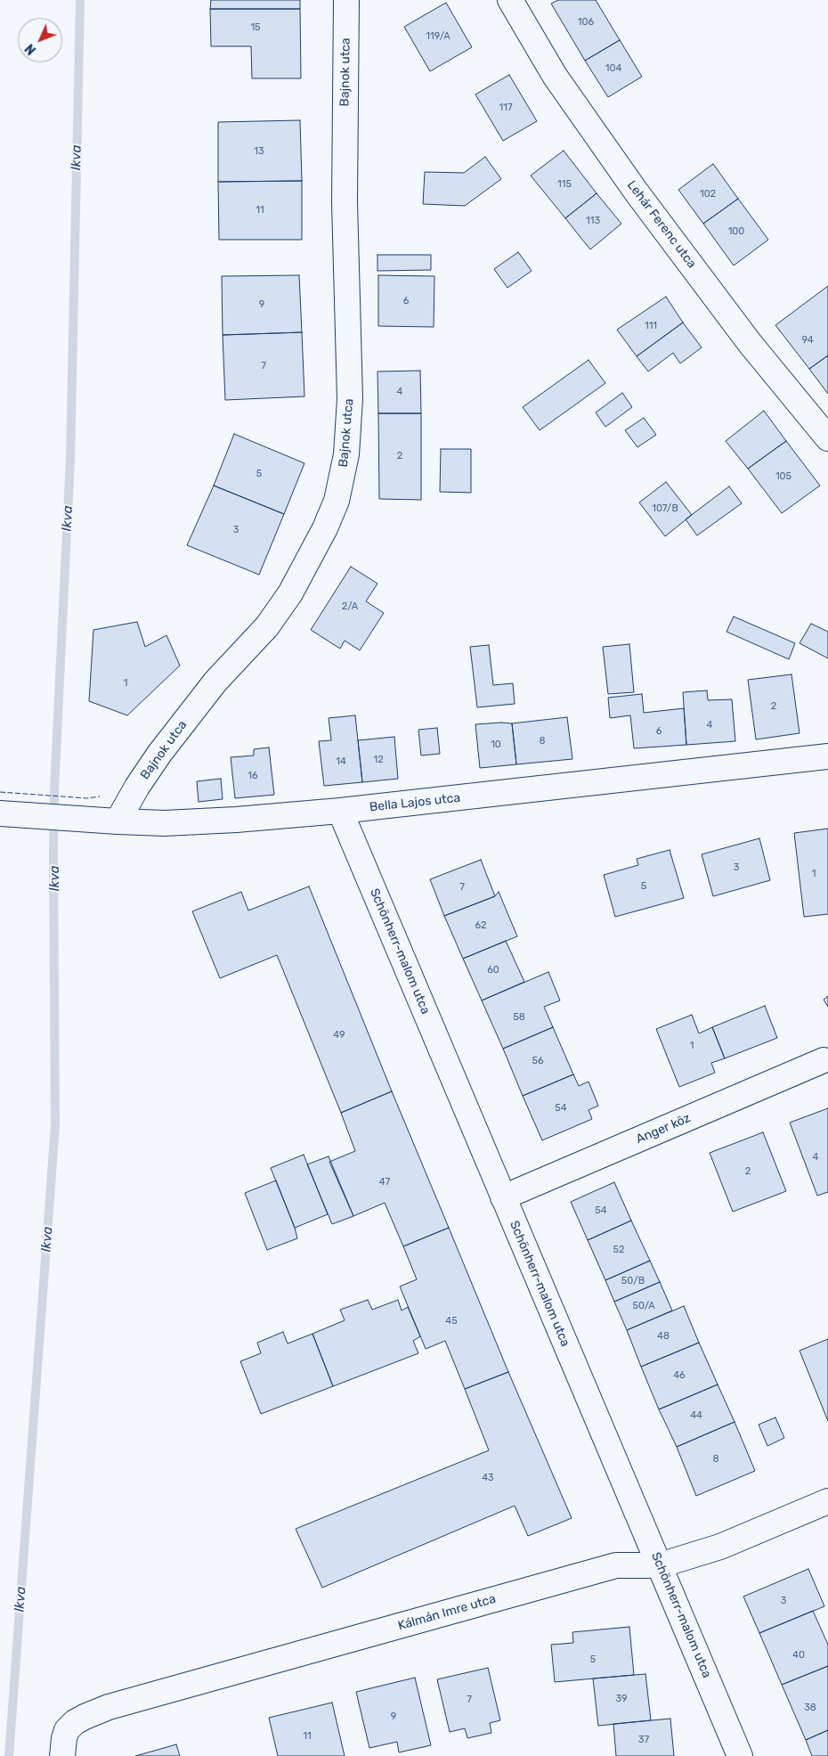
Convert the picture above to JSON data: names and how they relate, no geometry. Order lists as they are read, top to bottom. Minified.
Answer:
{"streets":{"street":["Bajnok utca","Lehár Ferenc utca","Bella Lajos utca","Schönherr-malom utca","Anger köz","Kálmán Imre utca"]},"crossings":[["Bajnok utca","Bella Lajos utca"],["Bella Lajos utca","Schönherr-malom utca"],["Schönherr-malom utca","Anger köz"],["Schönherr-malom utca","Kálmán Imre utca"]],"water":["Ikva"],"house_numbers":["106","15","119/A","104","117","13","115","102","11","113","100","6","9","111","94","7","4","2","5","105","107/B","3","2/A","1","2","4","6","8","10","12","14","16","3","1","5","7","62","60","58","49","1","56","54","4","2","47","54","52","50/B","50/A","45","48","46","44","8","43","3","40","5","39","7","38","9","11","37"],"north":"bottom left"}
